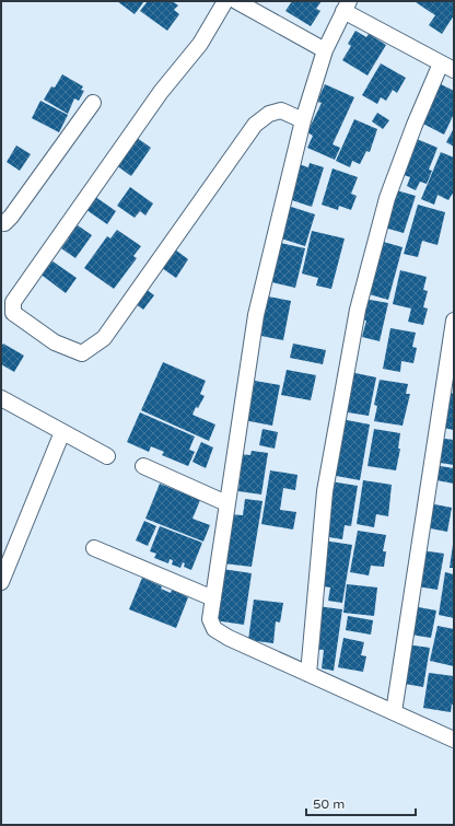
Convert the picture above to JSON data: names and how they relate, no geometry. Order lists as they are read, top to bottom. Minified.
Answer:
{"scale_bar":"50 m"}
